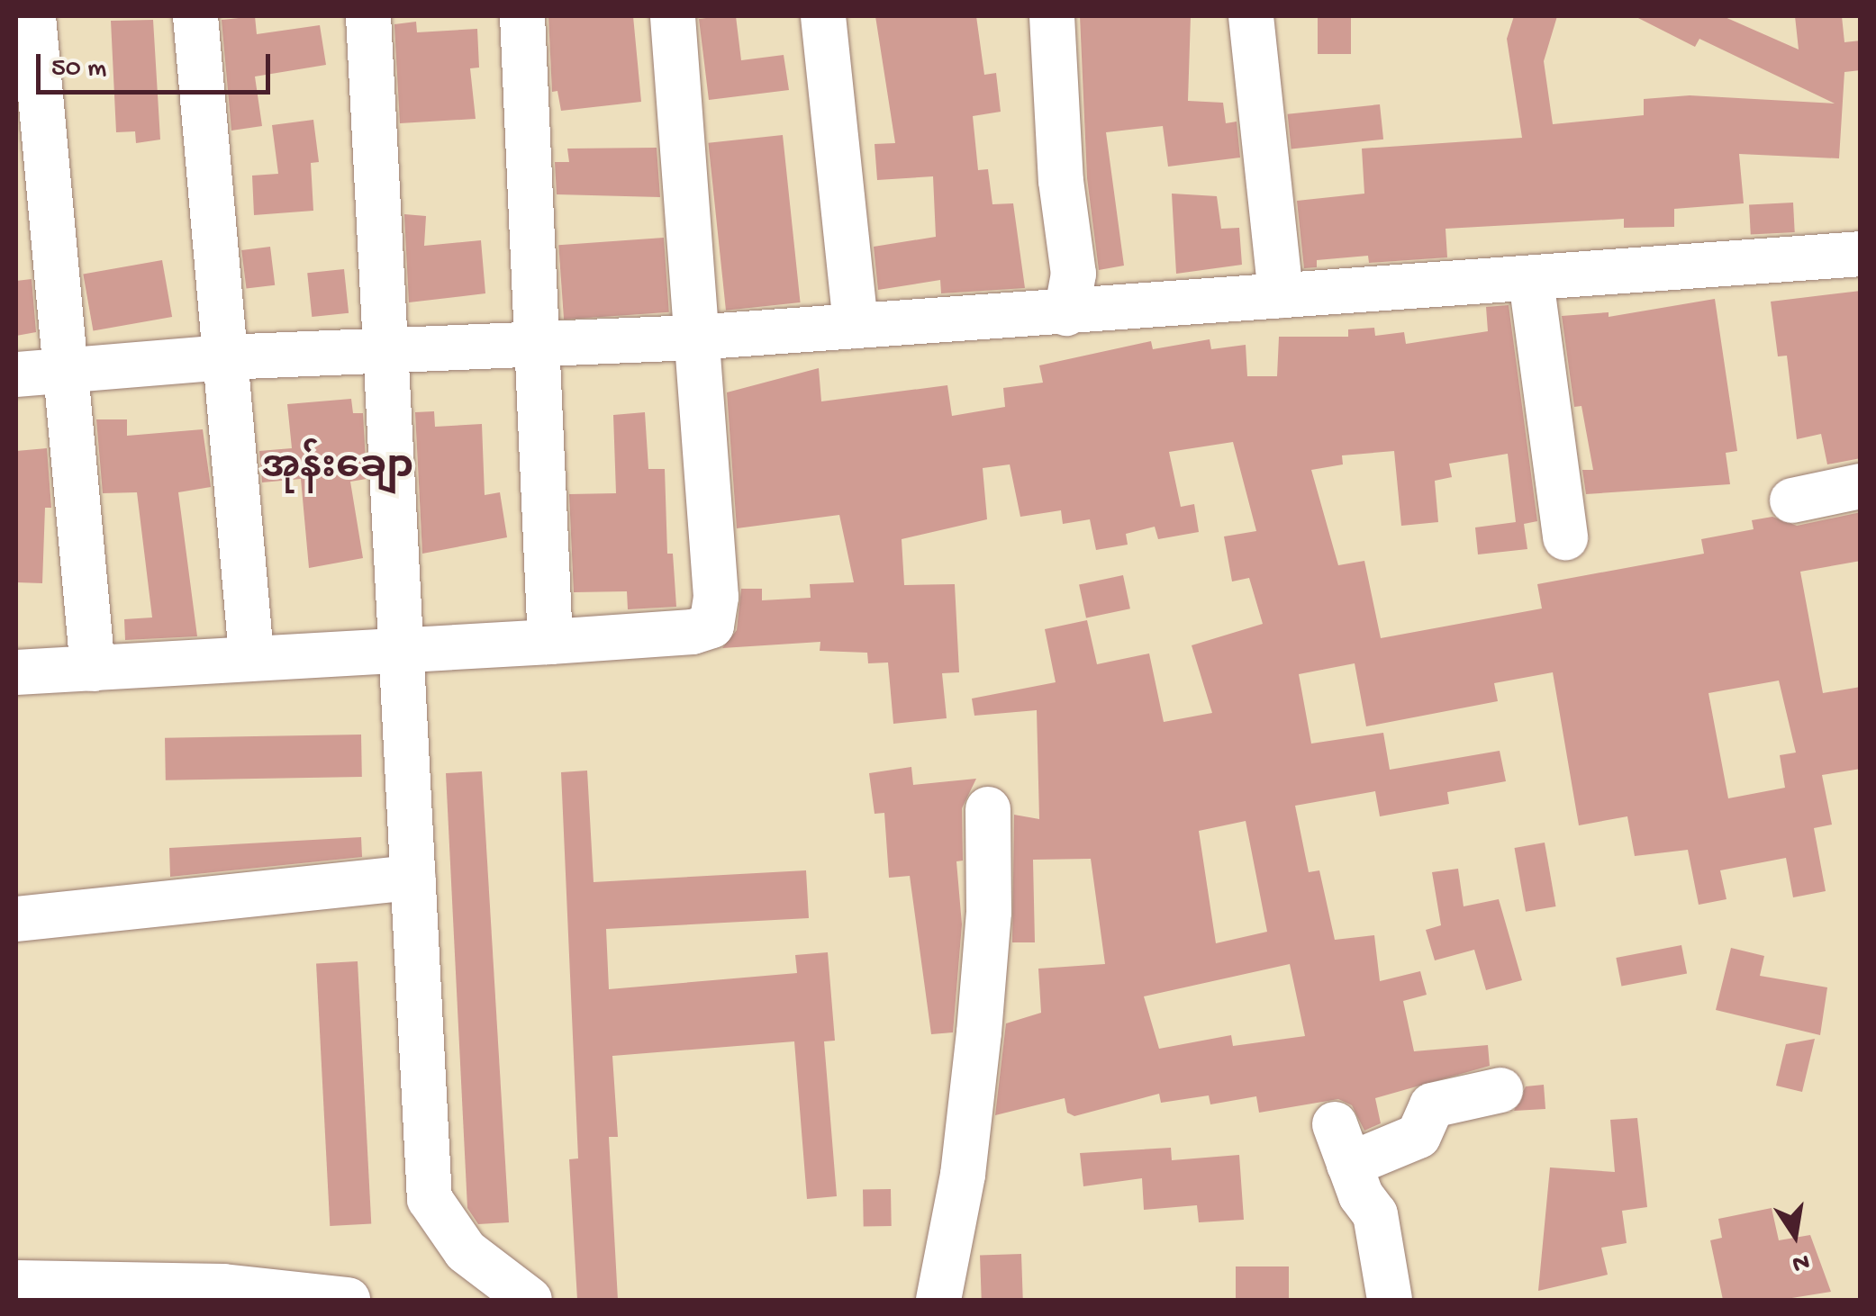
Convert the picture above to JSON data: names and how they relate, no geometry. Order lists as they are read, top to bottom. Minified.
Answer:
{"districts":["အုန်းချော"],"scale_bar":"50 m","north":"bottom"}
